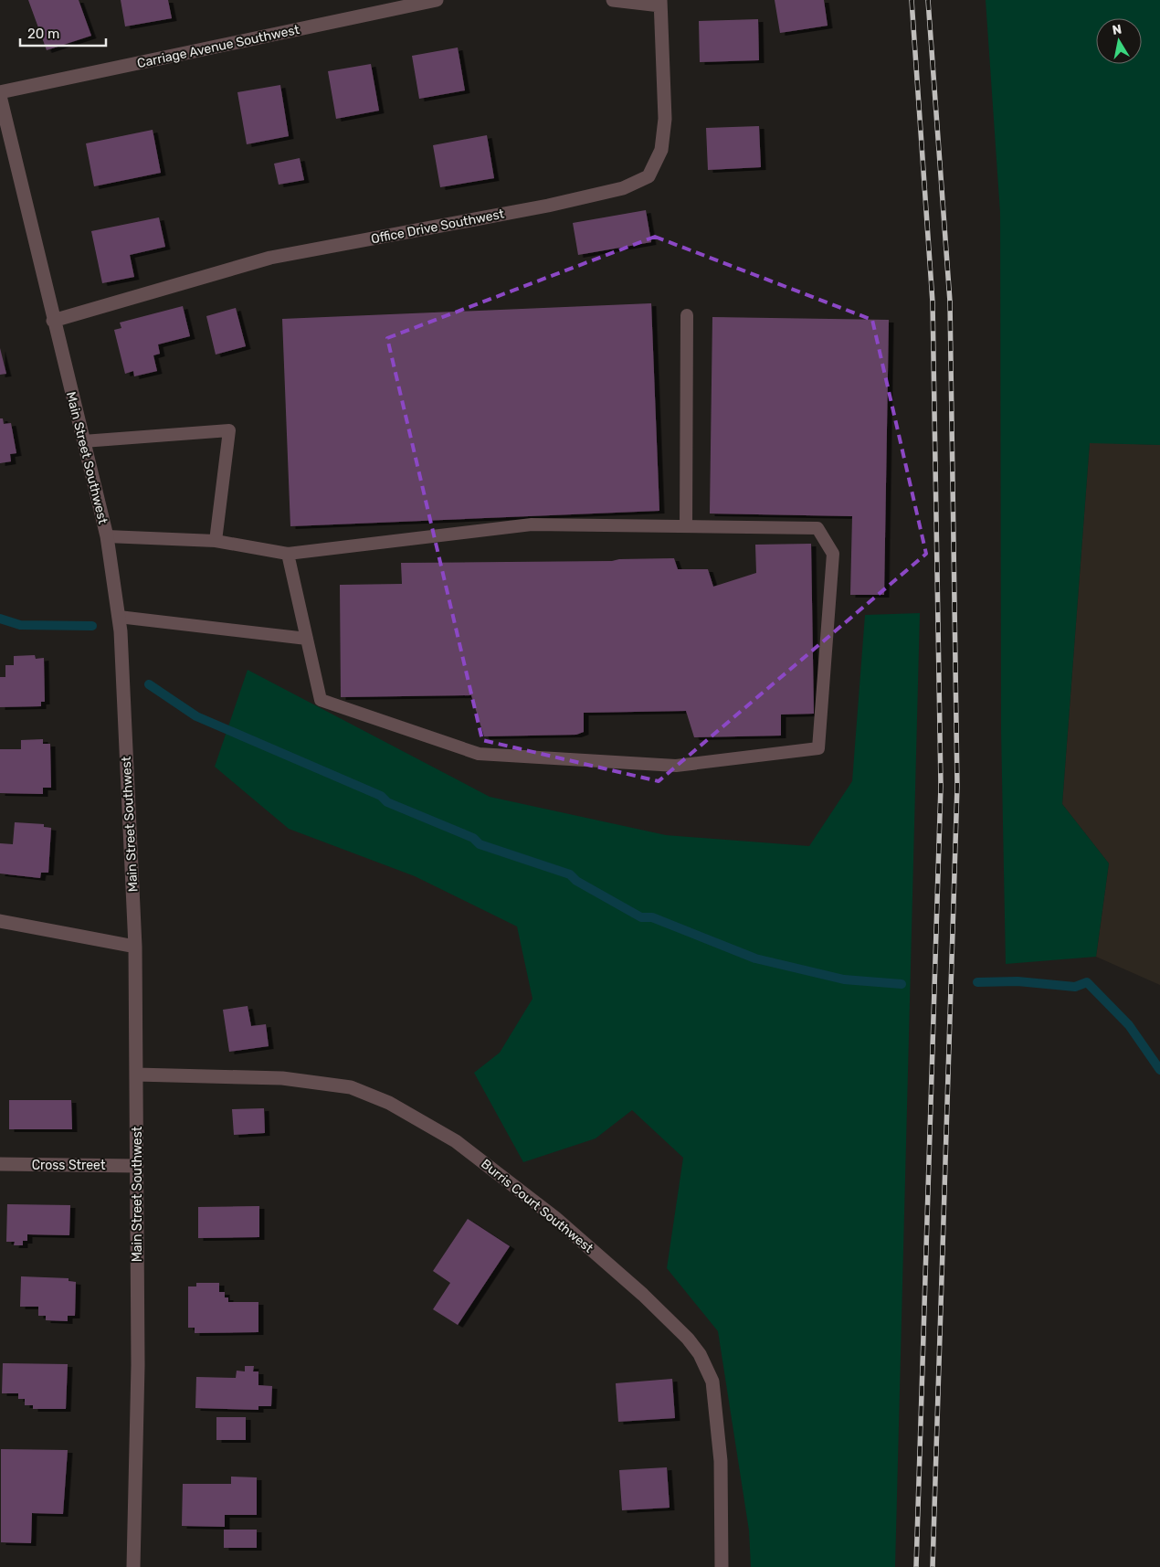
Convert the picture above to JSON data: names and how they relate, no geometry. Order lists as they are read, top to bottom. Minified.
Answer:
{"streets":{"street":["Carriage Avenue Southwest","Office Drive Southwest","Main Street Southwest","Cross Street","Burris Court Southwest"]},"crossings":[["Carriage Avenue Southwest","Main Street Southwest"],["Office Drive Southwest","Main Street Southwest"],["Main Street Southwest","Cross Street"],["Main Street Southwest","Burris Court Southwest"]],"scale_bar":"20 m","north":"top"}
